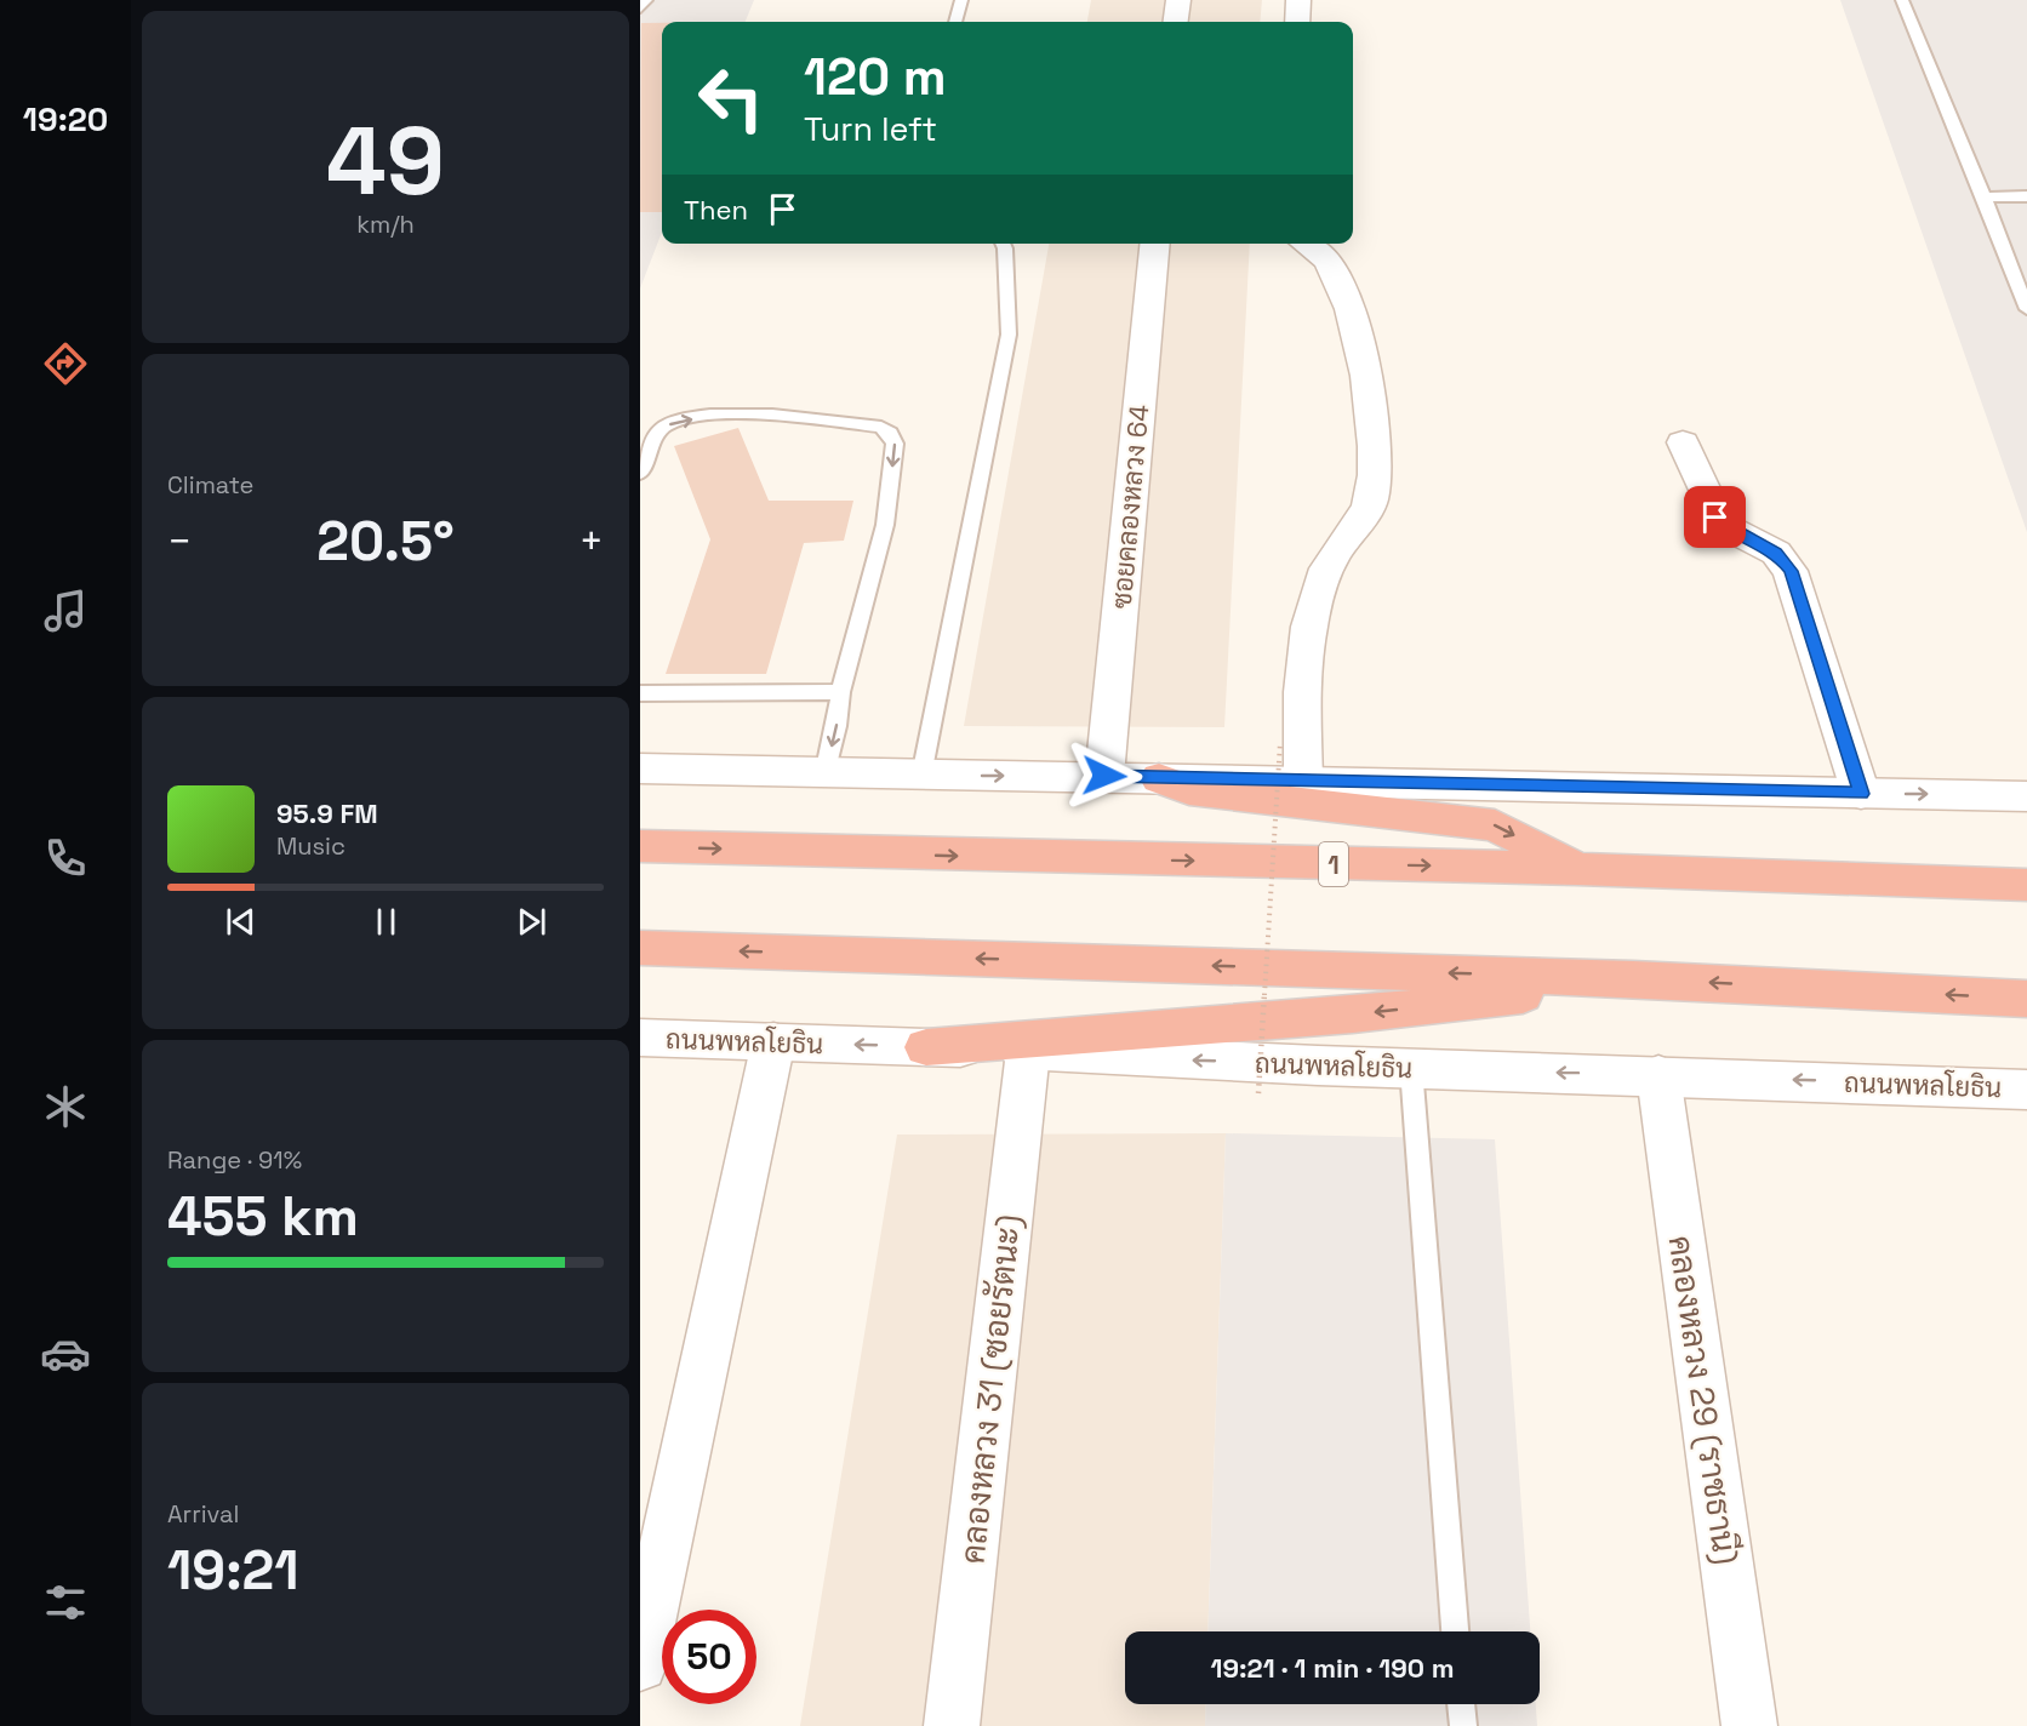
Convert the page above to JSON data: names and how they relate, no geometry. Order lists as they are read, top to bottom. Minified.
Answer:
{"streets":{"highway":["1"],"street":["ซอยคลองหลวง 64","ถนนพหลโยธิน","คลองหลวง 31 (ซอยรัตนะ)","คลองหลวง 29 (ราชธานี)"]},"crossings":[["ถนนพหลโยธิน","คลองหลวง 31 (ซอยรัตนะ)"],["ถนนพหลโยธิน","คลองหลวง 29 (ราชธานี)"]],"page":{"tabs":"19:20","tile":[["49","km/h"],"Climate",["Range · 91%","455 km"],["Arrival","19:21"]],"turn":["120 m","Turn left"],"then":"Then","heat":["−","20.5°","+"],"song":["95.9 FM","Music"],"limit":"50","trip":"19:21 · 1 min · 190 m"}}
